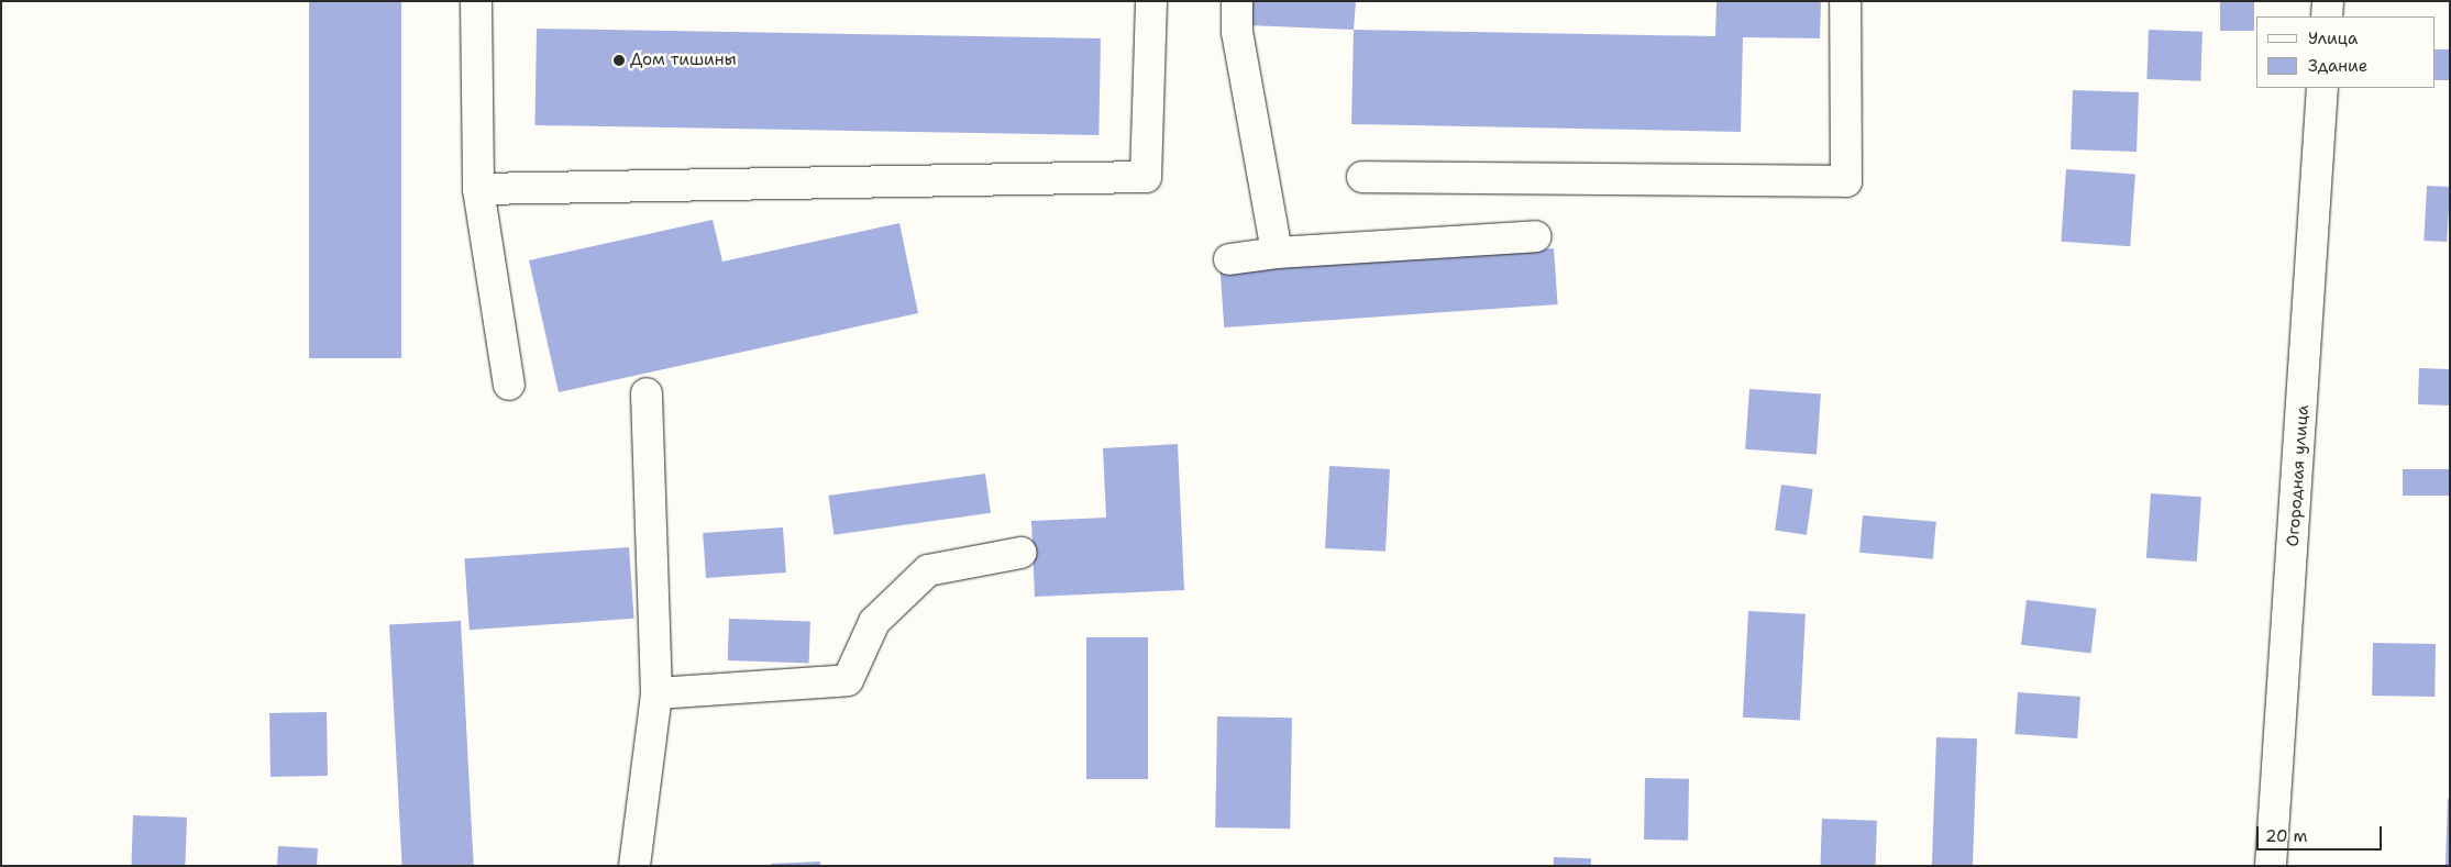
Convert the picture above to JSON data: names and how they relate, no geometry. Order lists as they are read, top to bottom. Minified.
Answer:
{"streets":{"street":["Огородная улица"]},"places":["Дом тишины"],"legend":["Улица","Здание"],"scale_bar":"20 m"}
